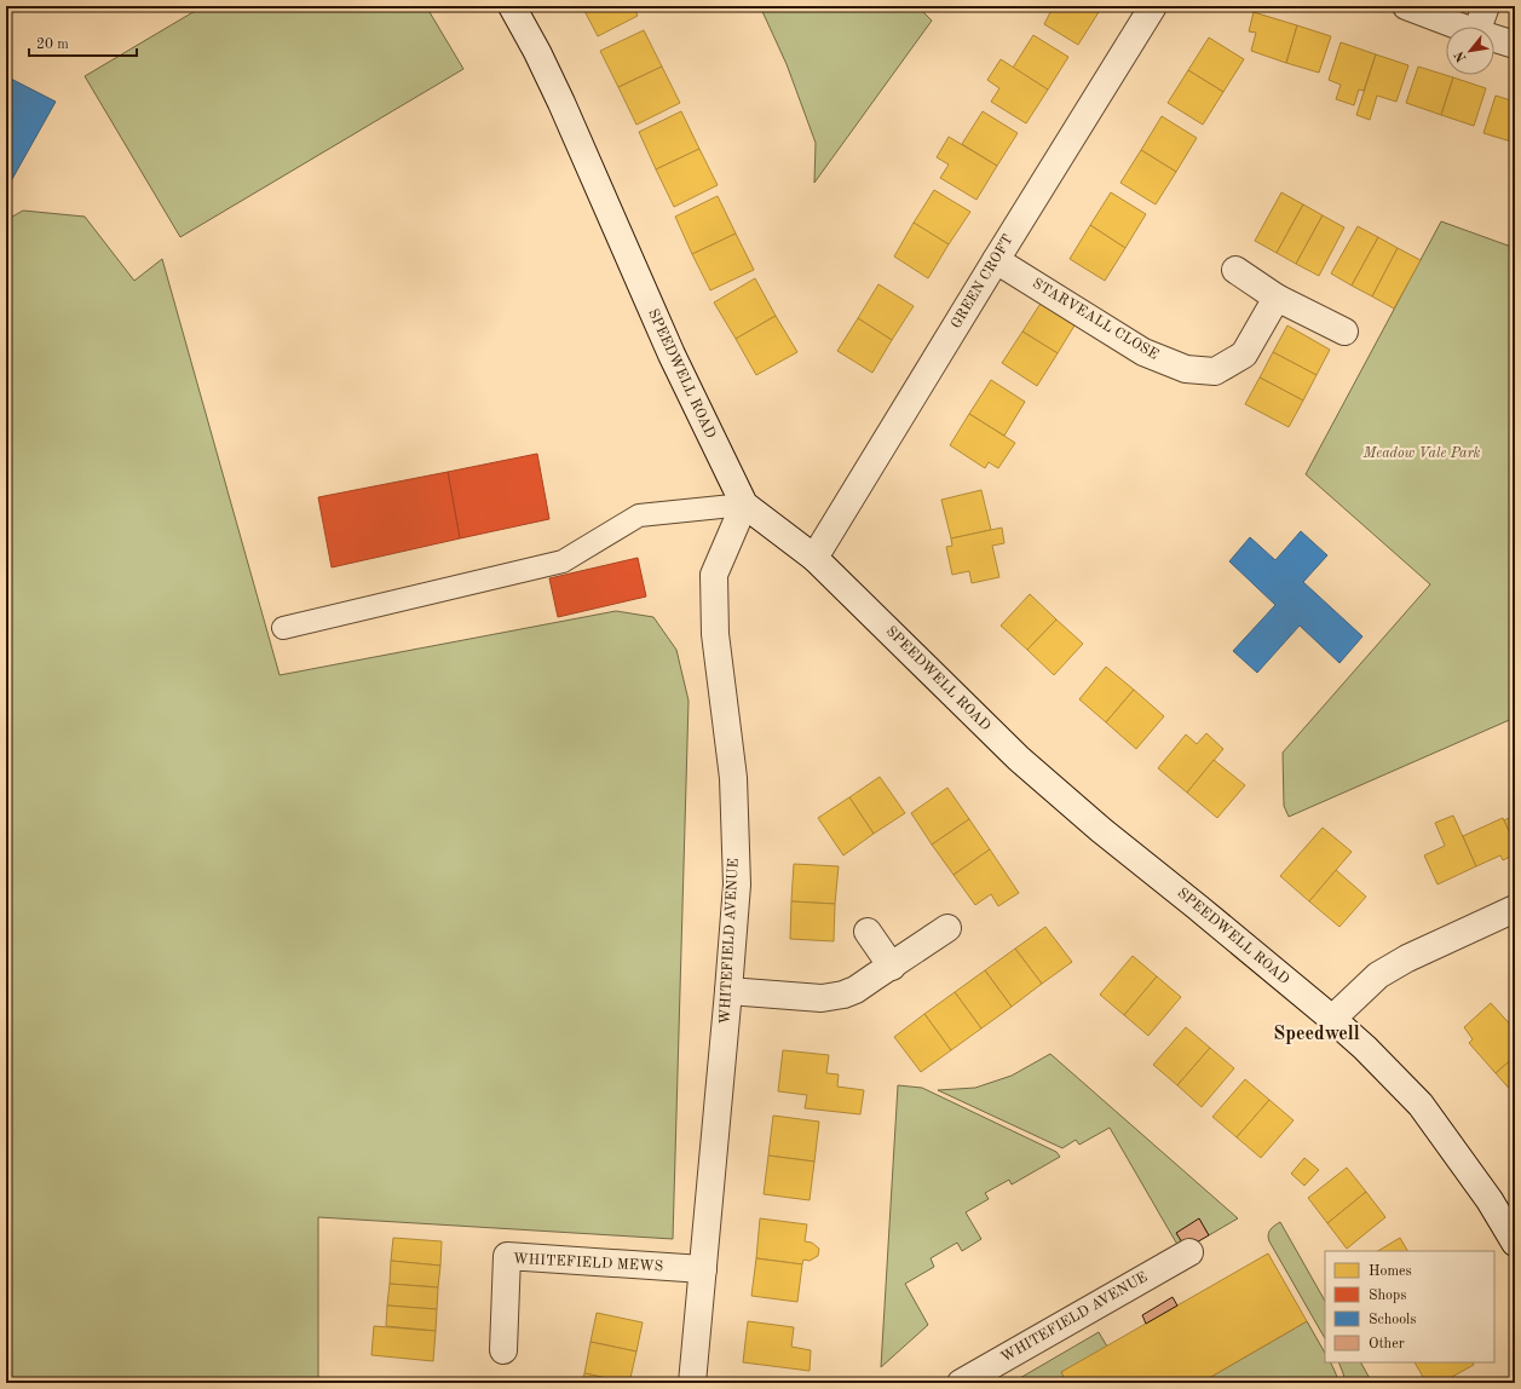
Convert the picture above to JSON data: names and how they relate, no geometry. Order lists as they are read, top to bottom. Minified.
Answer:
{"streets":{"street":["GREEN CROFT","STARVEALL CLOSE","SPEEDWELL ROAD","WHITEFIELD AVENUE","WHITEFIELD MEWS"]},"crossings":[["GREEN CROFT","STARVEALL CLOSE"],["GREEN CROFT","SPEEDWELL ROAD"],["SPEEDWELL ROAD","WHITEFIELD AVENUE"],["WHITEFIELD AVENUE","WHITEFIELD MEWS"]],"districts":["Speedwell"],"parks":["Meadow Vale Park"],"legend":["Homes","Shops","Schools","Other"],"scale_bar":"20 m","north":"bottom left"}
